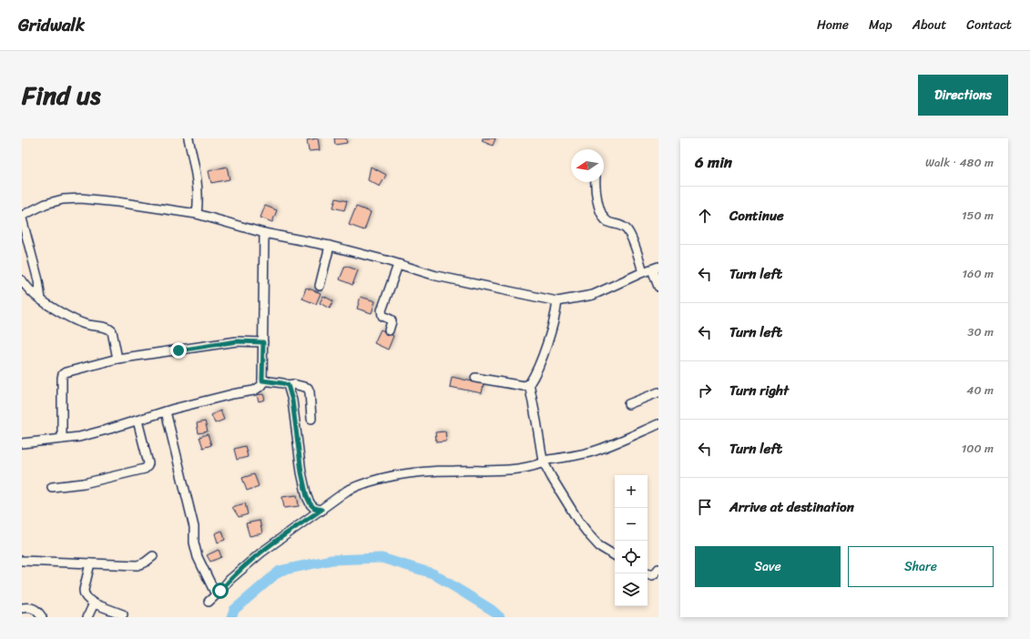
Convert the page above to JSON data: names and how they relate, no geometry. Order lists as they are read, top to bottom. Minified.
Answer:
{"north":"left","page":{"header":"Gridwalk","nav":["Home","Map","About","Contact"],"title":"Find us","buttons":["Directions",["Save","Share"]],"heading":["6 min","Walk · 480 m"],"list":[["Continue","150 m"],["Turn left","160 m"],["Turn left","30 m"],["Turn right","40 m"],["Turn left","100 m"],"Arrive at destination"],"map_buttons":["+","−"]}}
